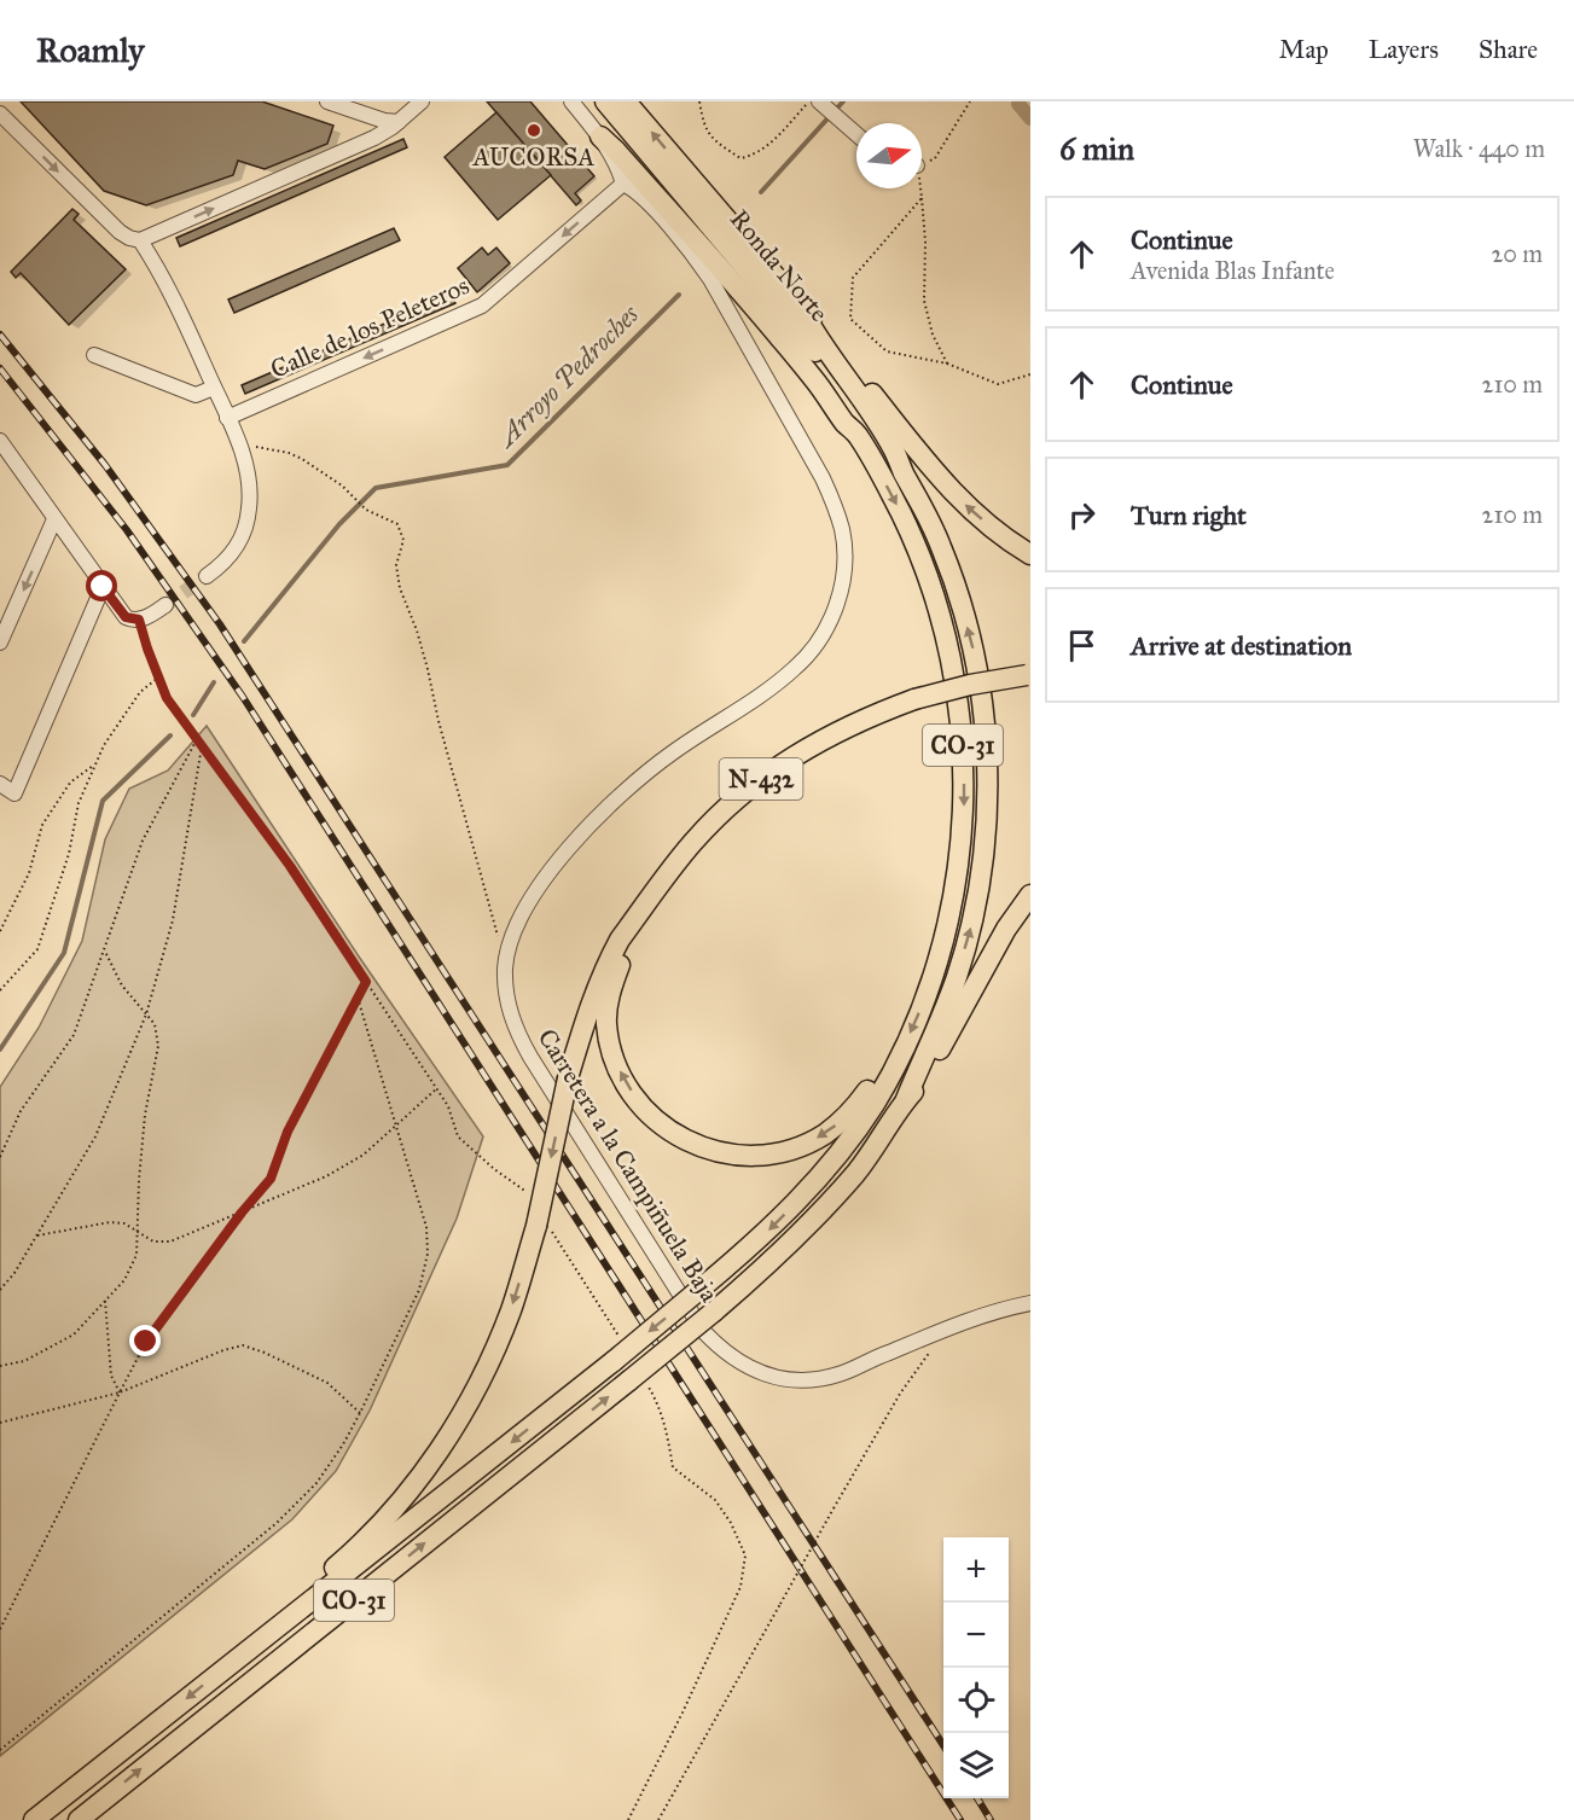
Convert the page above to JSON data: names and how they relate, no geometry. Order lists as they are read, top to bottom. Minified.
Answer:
{"streets":{"highway":["Ronda Norte","CO-31","N-432"],"street":["Calle de los Peleteros","Carretera a la Campiñuela Baja"]},"crossings":[["Ronda Norte","CO-31"],["Calle de los Peleteros","Carretera a la Campiñuela Baja"]],"one_way":["Calle de los Peleteros"],"water":["Arroyo Pedroches"],"places":["AUCORSA"],"north":"right","page":{"header":"Roamly","nav":["Map","Layers","Share"],"heading":["6 min","Walk · 440 m"],"list":[["Continue","Avenida Blas Infante","20 m"],["Continue","210 m"],["Turn right","210 m"],"Arrive at destination"],"map_buttons":["+","−"]}}
